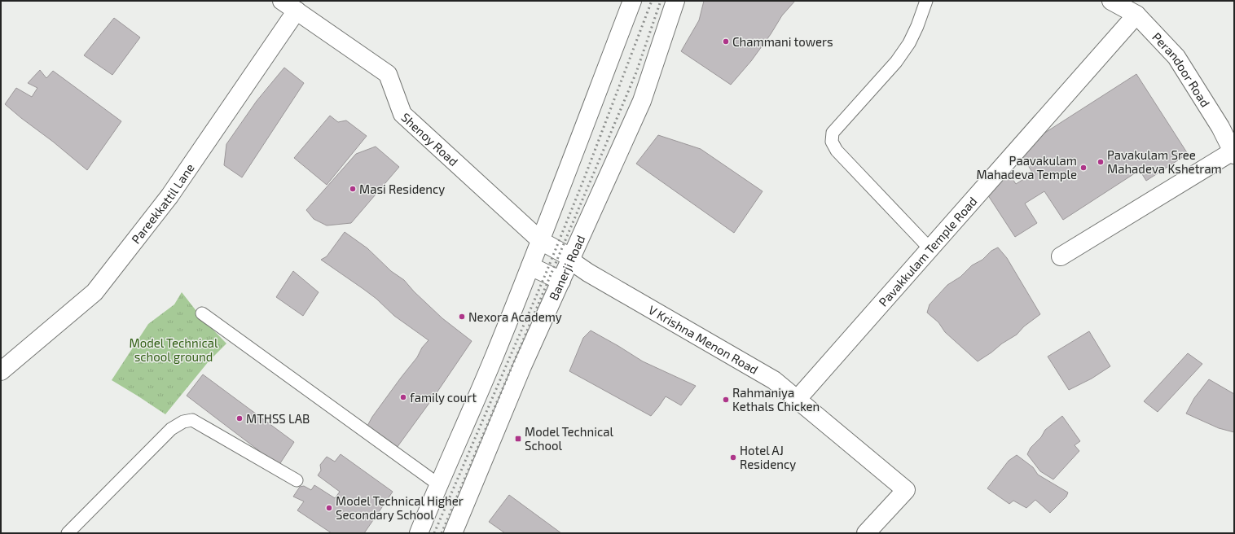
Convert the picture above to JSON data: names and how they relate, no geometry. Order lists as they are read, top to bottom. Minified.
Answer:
{"streets":{"street":["Perandoor Road","Shenoy Road","Pareekkattil Lane","Pavakkulam Temple Road","Banerji Road","V Krishna Menon Road"]},"crossings":[["Perandoor Road","Pavakkulam Temple Road"],["Shenoy Road","Pareekkattil Lane"],["Shenoy Road","Banerji Road"],["Shenoy Road","V Krishna Menon Road"],["Pavakkulam Temple Road","V Krishna Menon Road"],["Banerji Road","V Krishna Menon Road"]],"parks":["Model Technical school ground"],"places":{"other":["Chammani towers","Pavakulam Sree Mahadeva Kshetram","Paavakulam Mahadeva Temple","Masi Residency","Nexora Academy","family court","Rahmaniya Kethals Chicken","MTHSS LAB","Hotel AJ Residency","Model Technical Higher Secondary School"],"transit":["Model Technical School"]}}
